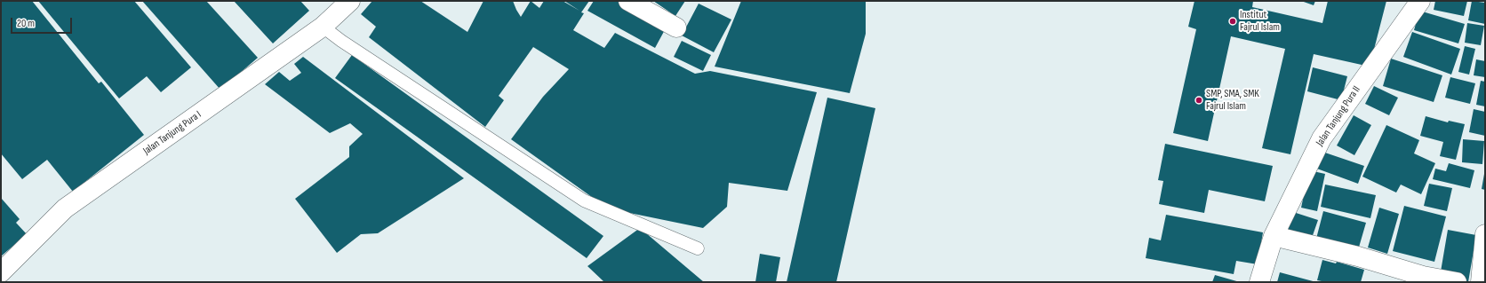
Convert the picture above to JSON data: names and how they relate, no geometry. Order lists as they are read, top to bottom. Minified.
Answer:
{"streets":{"street":["Jalan Tanjung Pura II","Jalan Tanjung Pura I"]},"places":["Institut Fajrul Islam","SMP, SMA, SMK Fajrul Islam"],"scale_bar":"20 m"}
